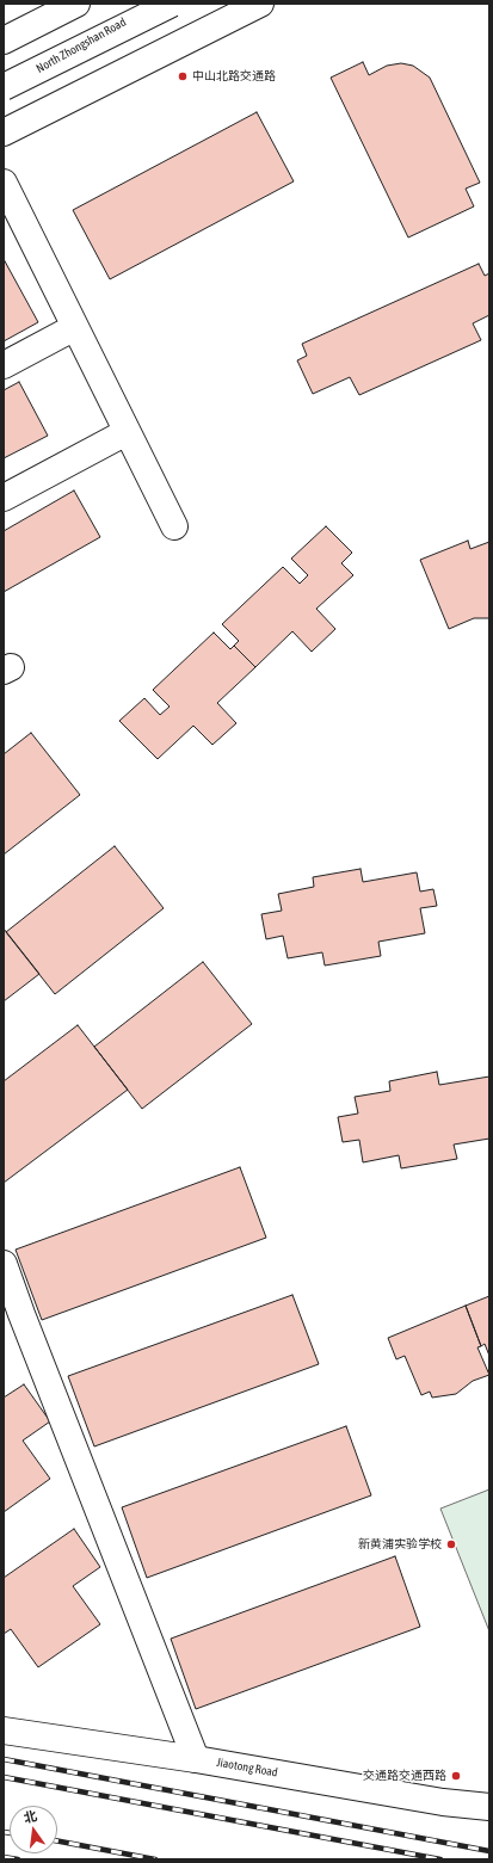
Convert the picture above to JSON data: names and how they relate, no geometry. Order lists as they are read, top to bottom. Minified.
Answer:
{"streets":{"main road":["North Zhongshan Road","Jiaotong Road"]},"places":["中山北路交通路","新黄浦实验学校","交通路交通西路"],"north":"top"}
